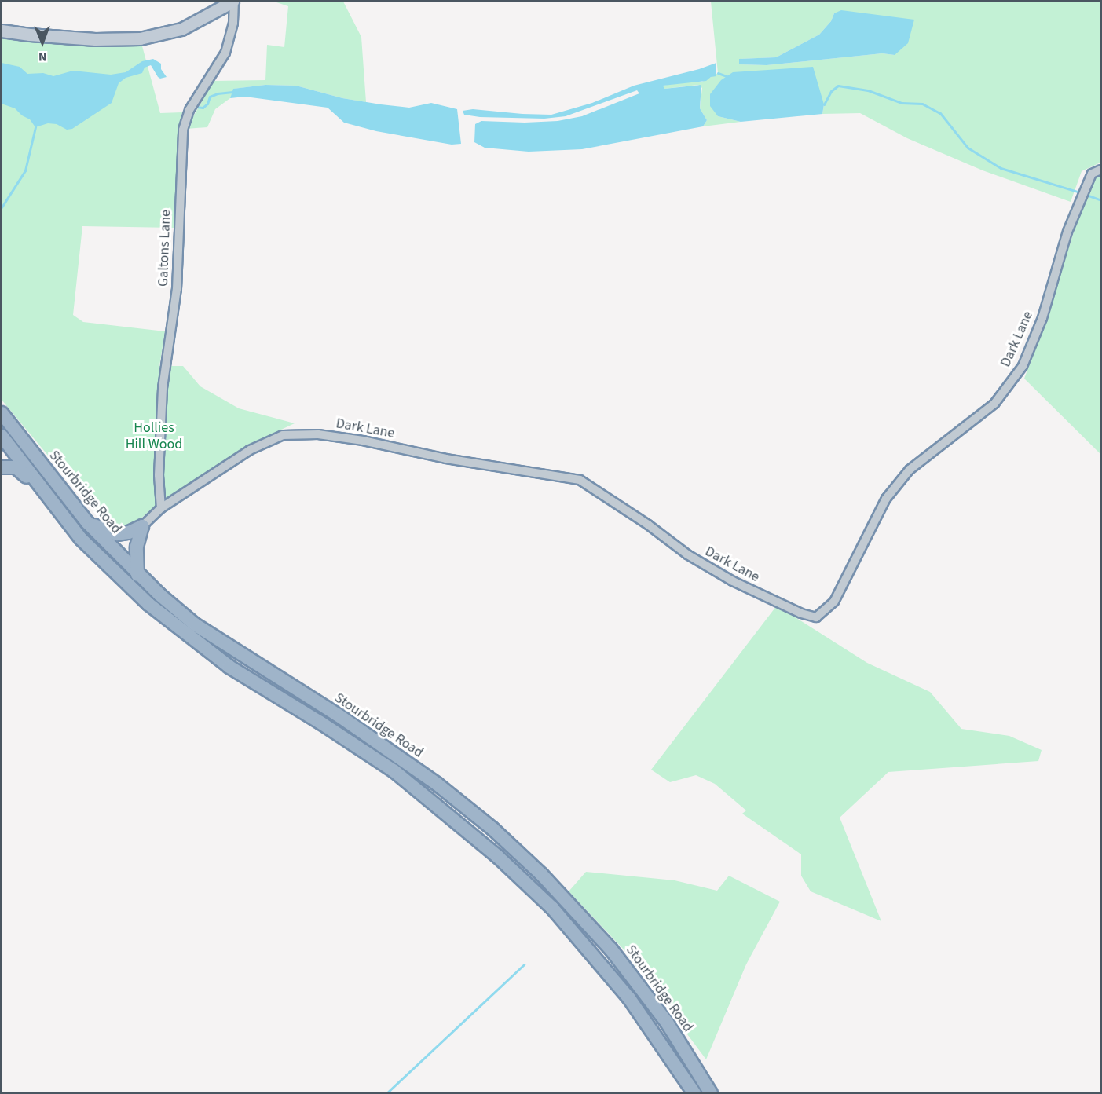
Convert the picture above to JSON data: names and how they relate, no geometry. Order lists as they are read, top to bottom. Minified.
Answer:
{"streets":{"highway":["Stourbridge Road"],"street":["Galtons Lane","Dark Lane"]},"crossings":[["Galtons Lane","Dark Lane"]],"parks":["Hollies Hill Wood"],"north":"bottom"}
